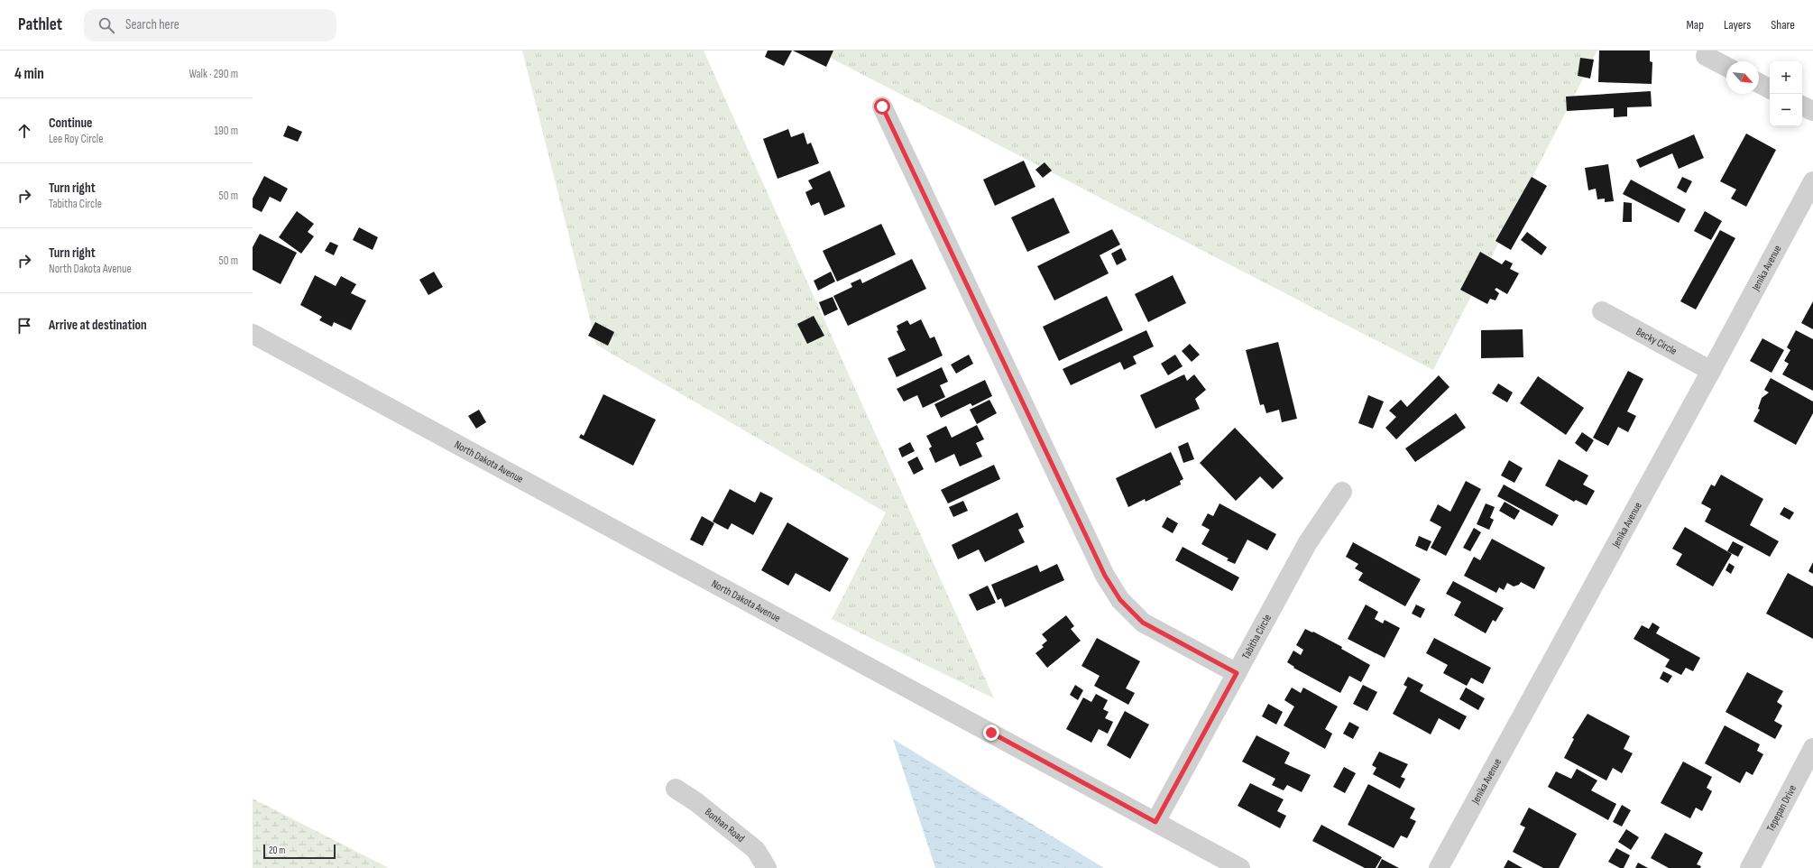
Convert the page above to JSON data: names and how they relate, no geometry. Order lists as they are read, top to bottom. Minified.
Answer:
{"streets":{"street":["Jenika Avenue","Becky Circle","North Dakota Avenue","Tabitha Circle","Tepepan Drive","Bonhan Road"]},"crossings":[["Jenika Avenue","Becky Circle"],["North Dakota Avenue","Tabitha Circle"]],"scale_bar":"20 m","north":"bottom right","page":{"header":"Pathlet","search":"Search here","nav":["Map","Layers","Share"],"heading":["4 min","Walk · 290 m"],"map_buttons":["+","−"],"list":[["Continue","Lee Roy Circle","190 m"],["Turn right","Tabitha Circle","50 m"],["Turn right","North Dakota Avenue","50 m"],"Arrive at destination"],"scale":"20 m"}}
